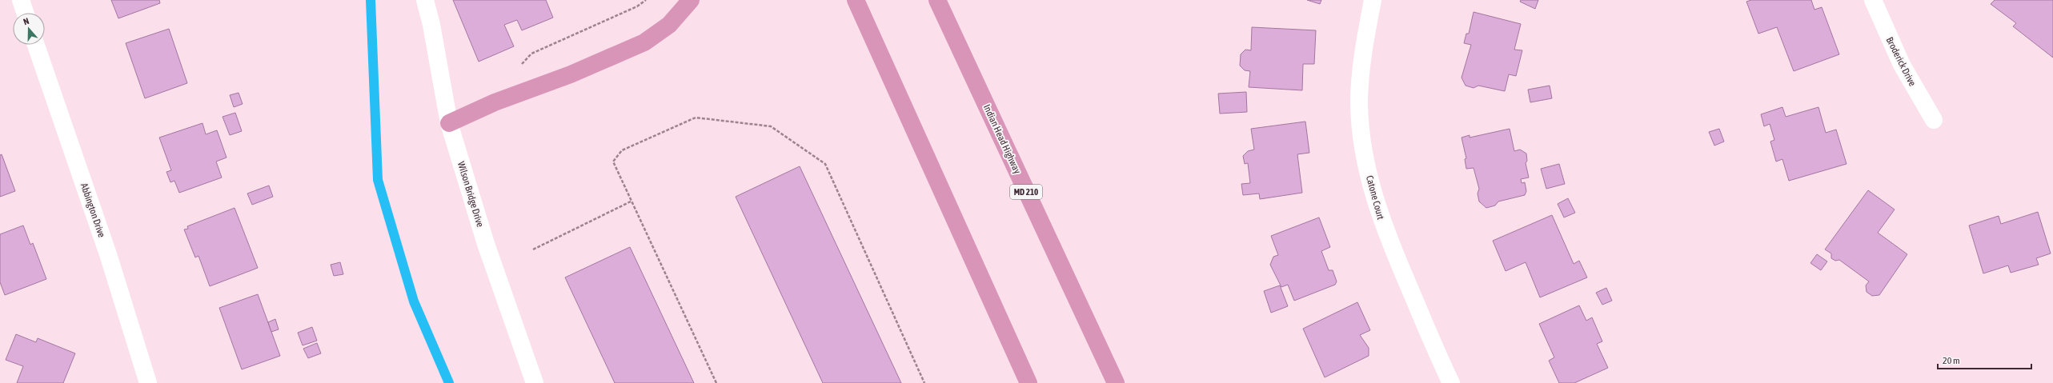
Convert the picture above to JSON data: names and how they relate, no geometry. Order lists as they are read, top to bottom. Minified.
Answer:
{"streets":{"highway":["Indian Head Highway","MD 210"],"street":["Broderick Drive","Wilson Bridge Drive","Catone Court","Abbington Drive"]},"scale_bar":"20 m","north":"top"}
